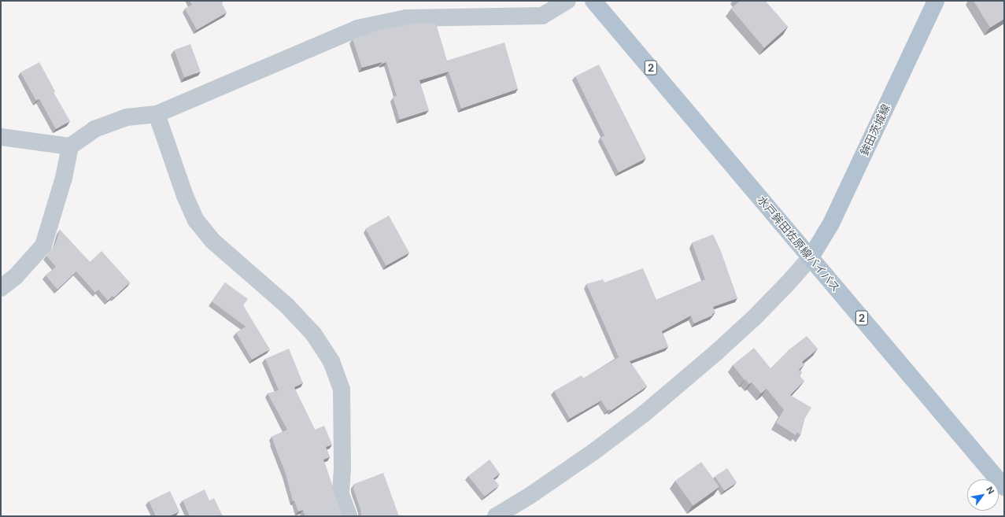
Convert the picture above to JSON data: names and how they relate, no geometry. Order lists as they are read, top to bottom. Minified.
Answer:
{"streets":{"main road":["2","鉾田茨城線","水戸鉾田佐原線バイパス"]},"crossings":[["鉾田茨城線","水戸鉾田佐原線バイパス"]],"north":"top right"}
